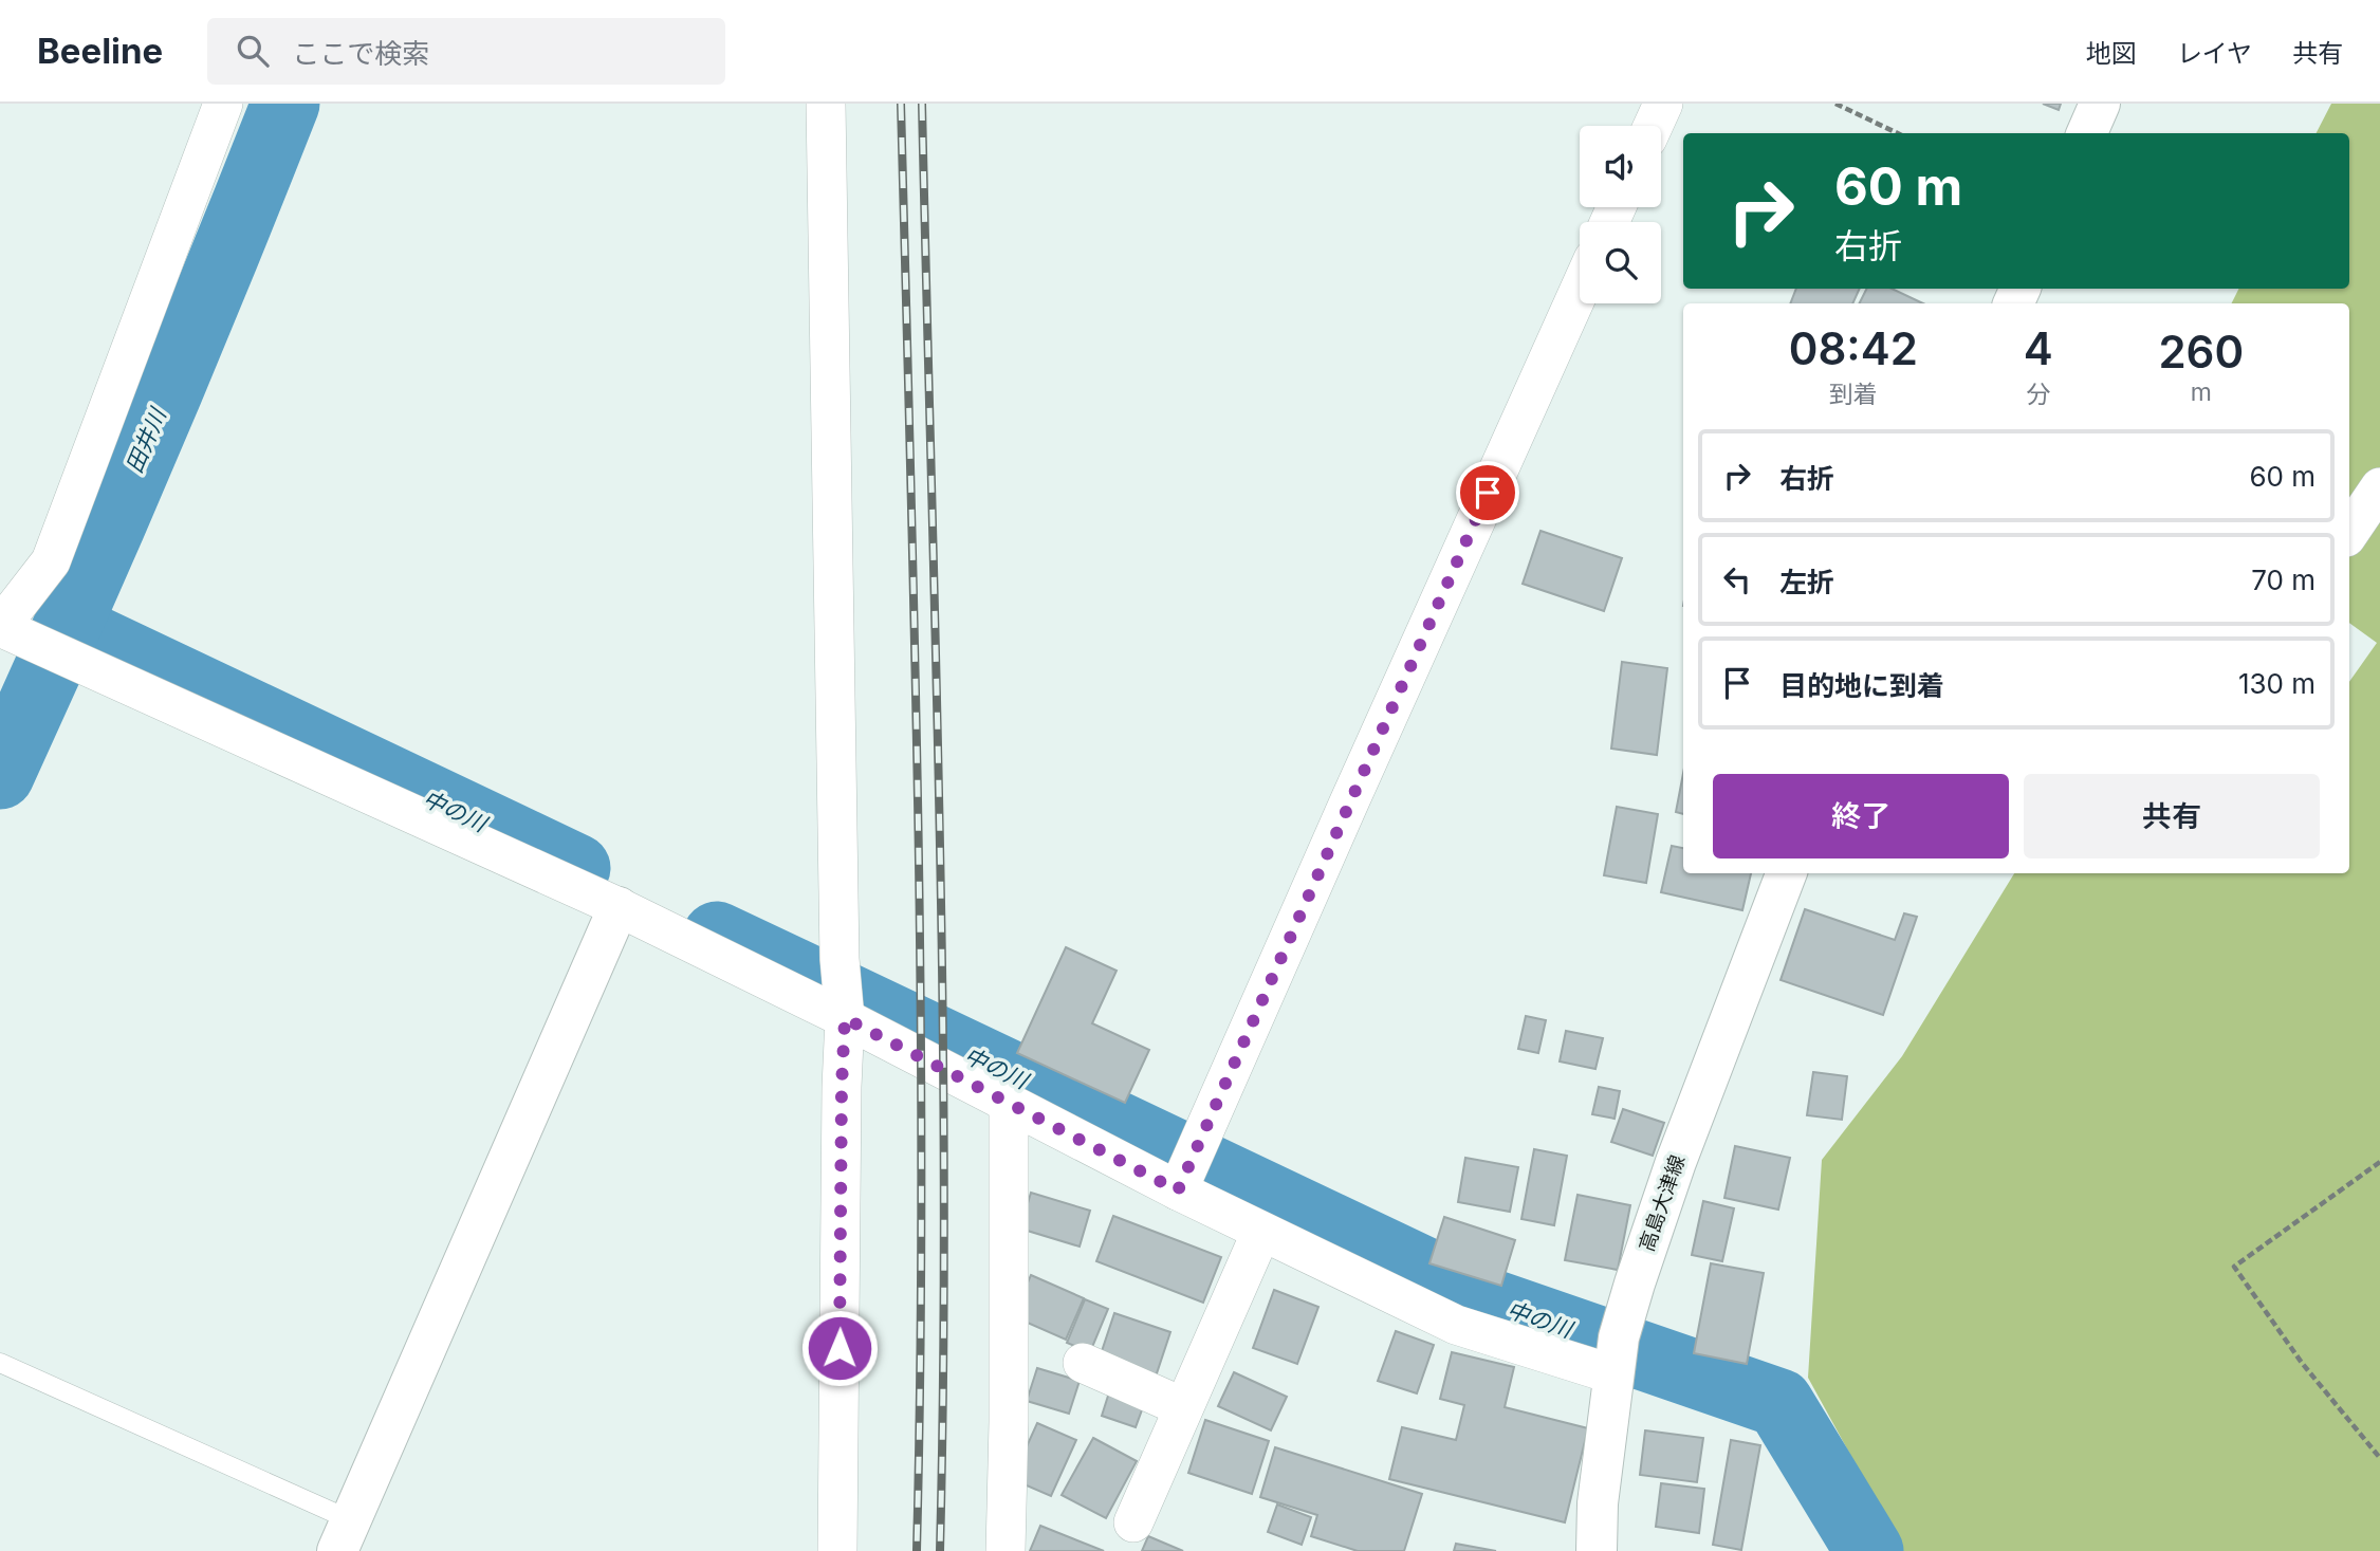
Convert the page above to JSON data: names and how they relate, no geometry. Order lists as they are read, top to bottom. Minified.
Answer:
{"streets":{"main road":["高島大津線"]},"water":["田井川","中の川"],"page":{"header":"Beeline","search":"ここで検索","nav":["地図","レイヤ","共有"],"turn":["60 m","右折"],"eta":["08:42","到着","4","分","260","m"],"list":[{"name":"右折","value":"60 m"},{"name":"左折","value":"70 m"},{"name":"目的地に到着","value":"130 m"}],"buttons":["終了","共有"]}}
